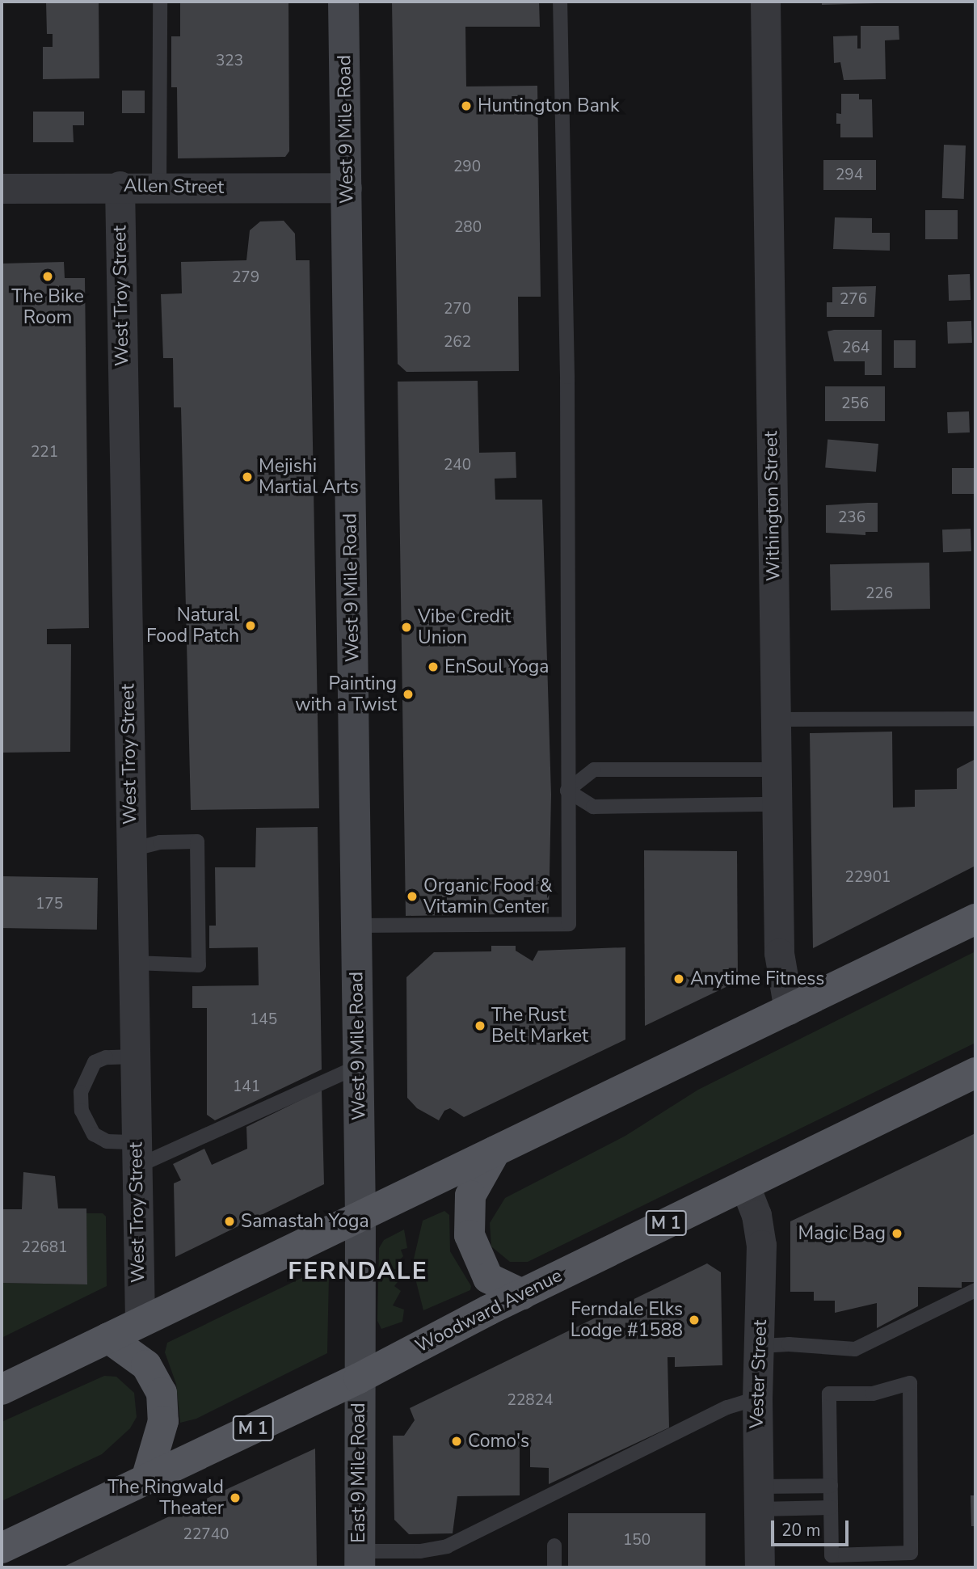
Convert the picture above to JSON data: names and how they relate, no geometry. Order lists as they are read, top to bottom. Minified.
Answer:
{"streets":{"main road":["West 9 Mile Road","M 1","Woodward Avenue","East 9 Mile Road"],"street":["Allen Street","West Troy Street","Withington Street","Vester Street"]},"crossings":[["West 9 Mile Road","Allen Street"],["West 9 Mile Road","Woodward Avenue"],["West 9 Mile Road","East 9 Mile Road"],["Allen Street","West Troy Street"],["Woodward Avenue","Vester Street"],["Woodward Avenue","East 9 Mile Road"]],"districts":["FERNDALE"],"places":["Huntington Bank","The Bike Room","Mejishi Martial Arts","Natural Food Patch","Vibe Credit Union","EnSoul Yoga","Painting with a Twist","Organic Food & Vitamin Center","Anytime Fitness","The Rust Belt Market","Samastah Yoga","Magic Bag","Ferndale Elks Lodge #1588","Como's","The Ringwald Theater"],"house_numbers":["323","290","294","280","279","276","270","262","264","256","221","240","236","226","22901","175","145","141","22681","22824","22740","150"],"scale_bar":"20 m"}
